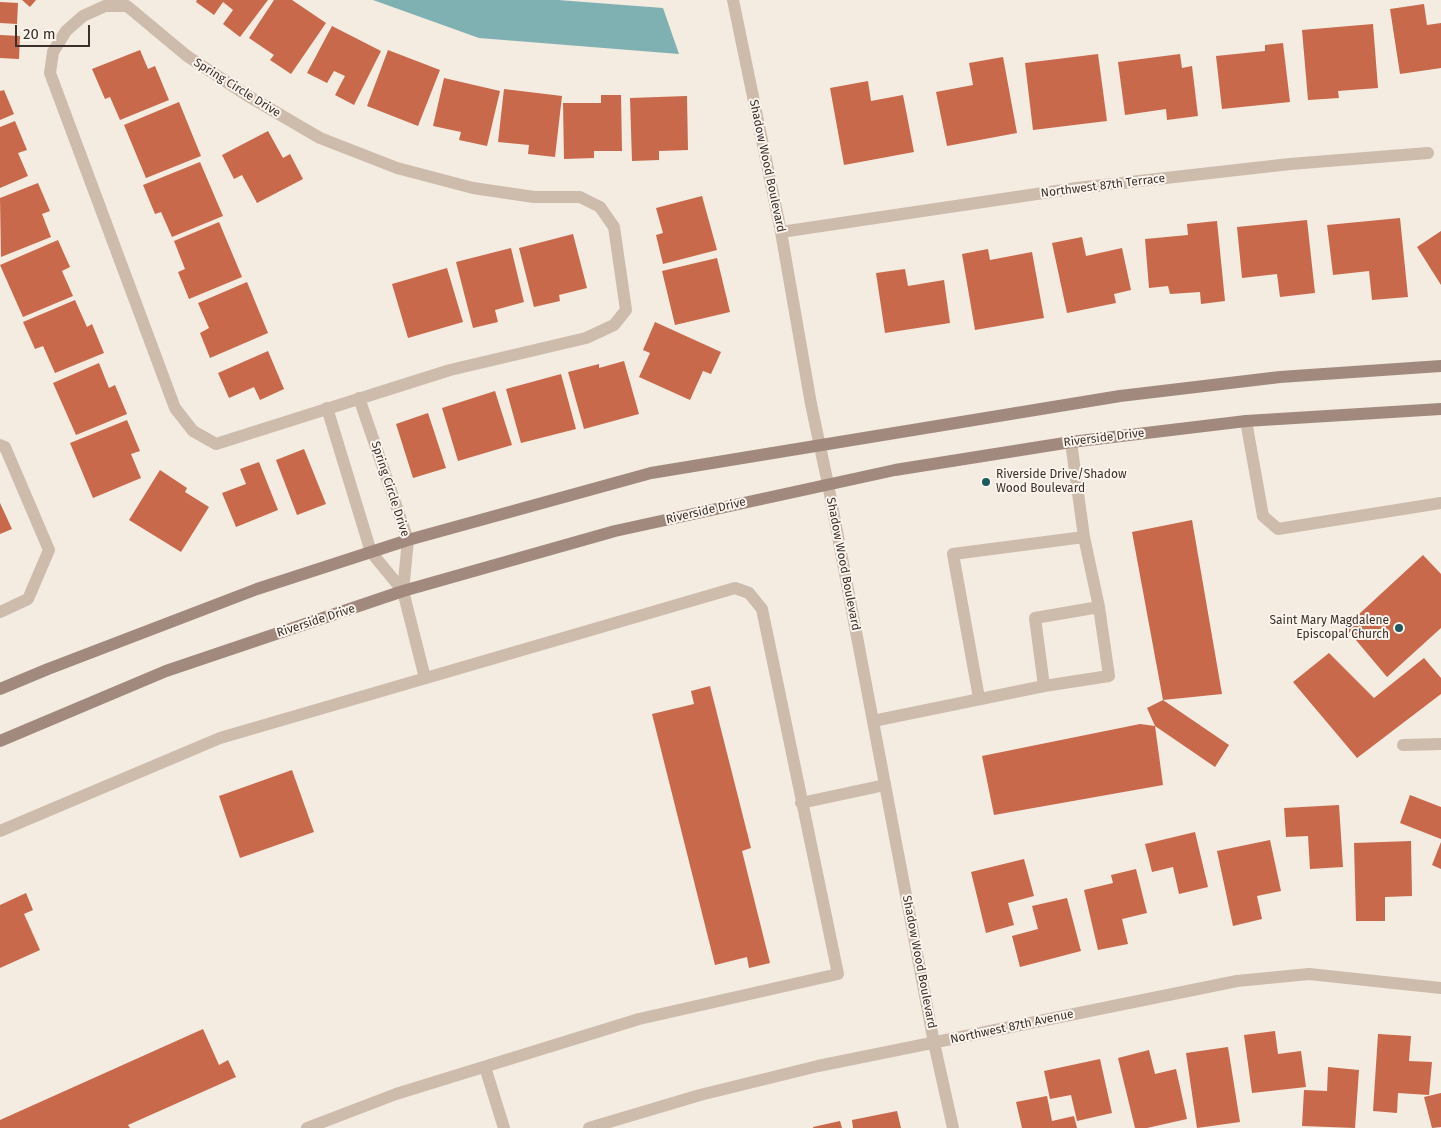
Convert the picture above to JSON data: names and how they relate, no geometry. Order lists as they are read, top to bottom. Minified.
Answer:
{"streets":{"street":["Spring Circle Drive","Shadow Wood Boulevard","Northwest 87th Terrace","Riverside Drive","Northwest 87th Avenue"]},"crossings":[["Spring Circle Drive","Riverside Drive"],["Shadow Wood Boulevard","Northwest 87th Terrace"],["Shadow Wood Boulevard","Riverside Drive"],["Shadow Wood Boulevard","Northwest 87th Avenue"]],"places":["Riverside Drive/Shadow Wood Boulevard","Saint Mary Magdalene Episcopal Church"],"scale_bar":"20 m"}
